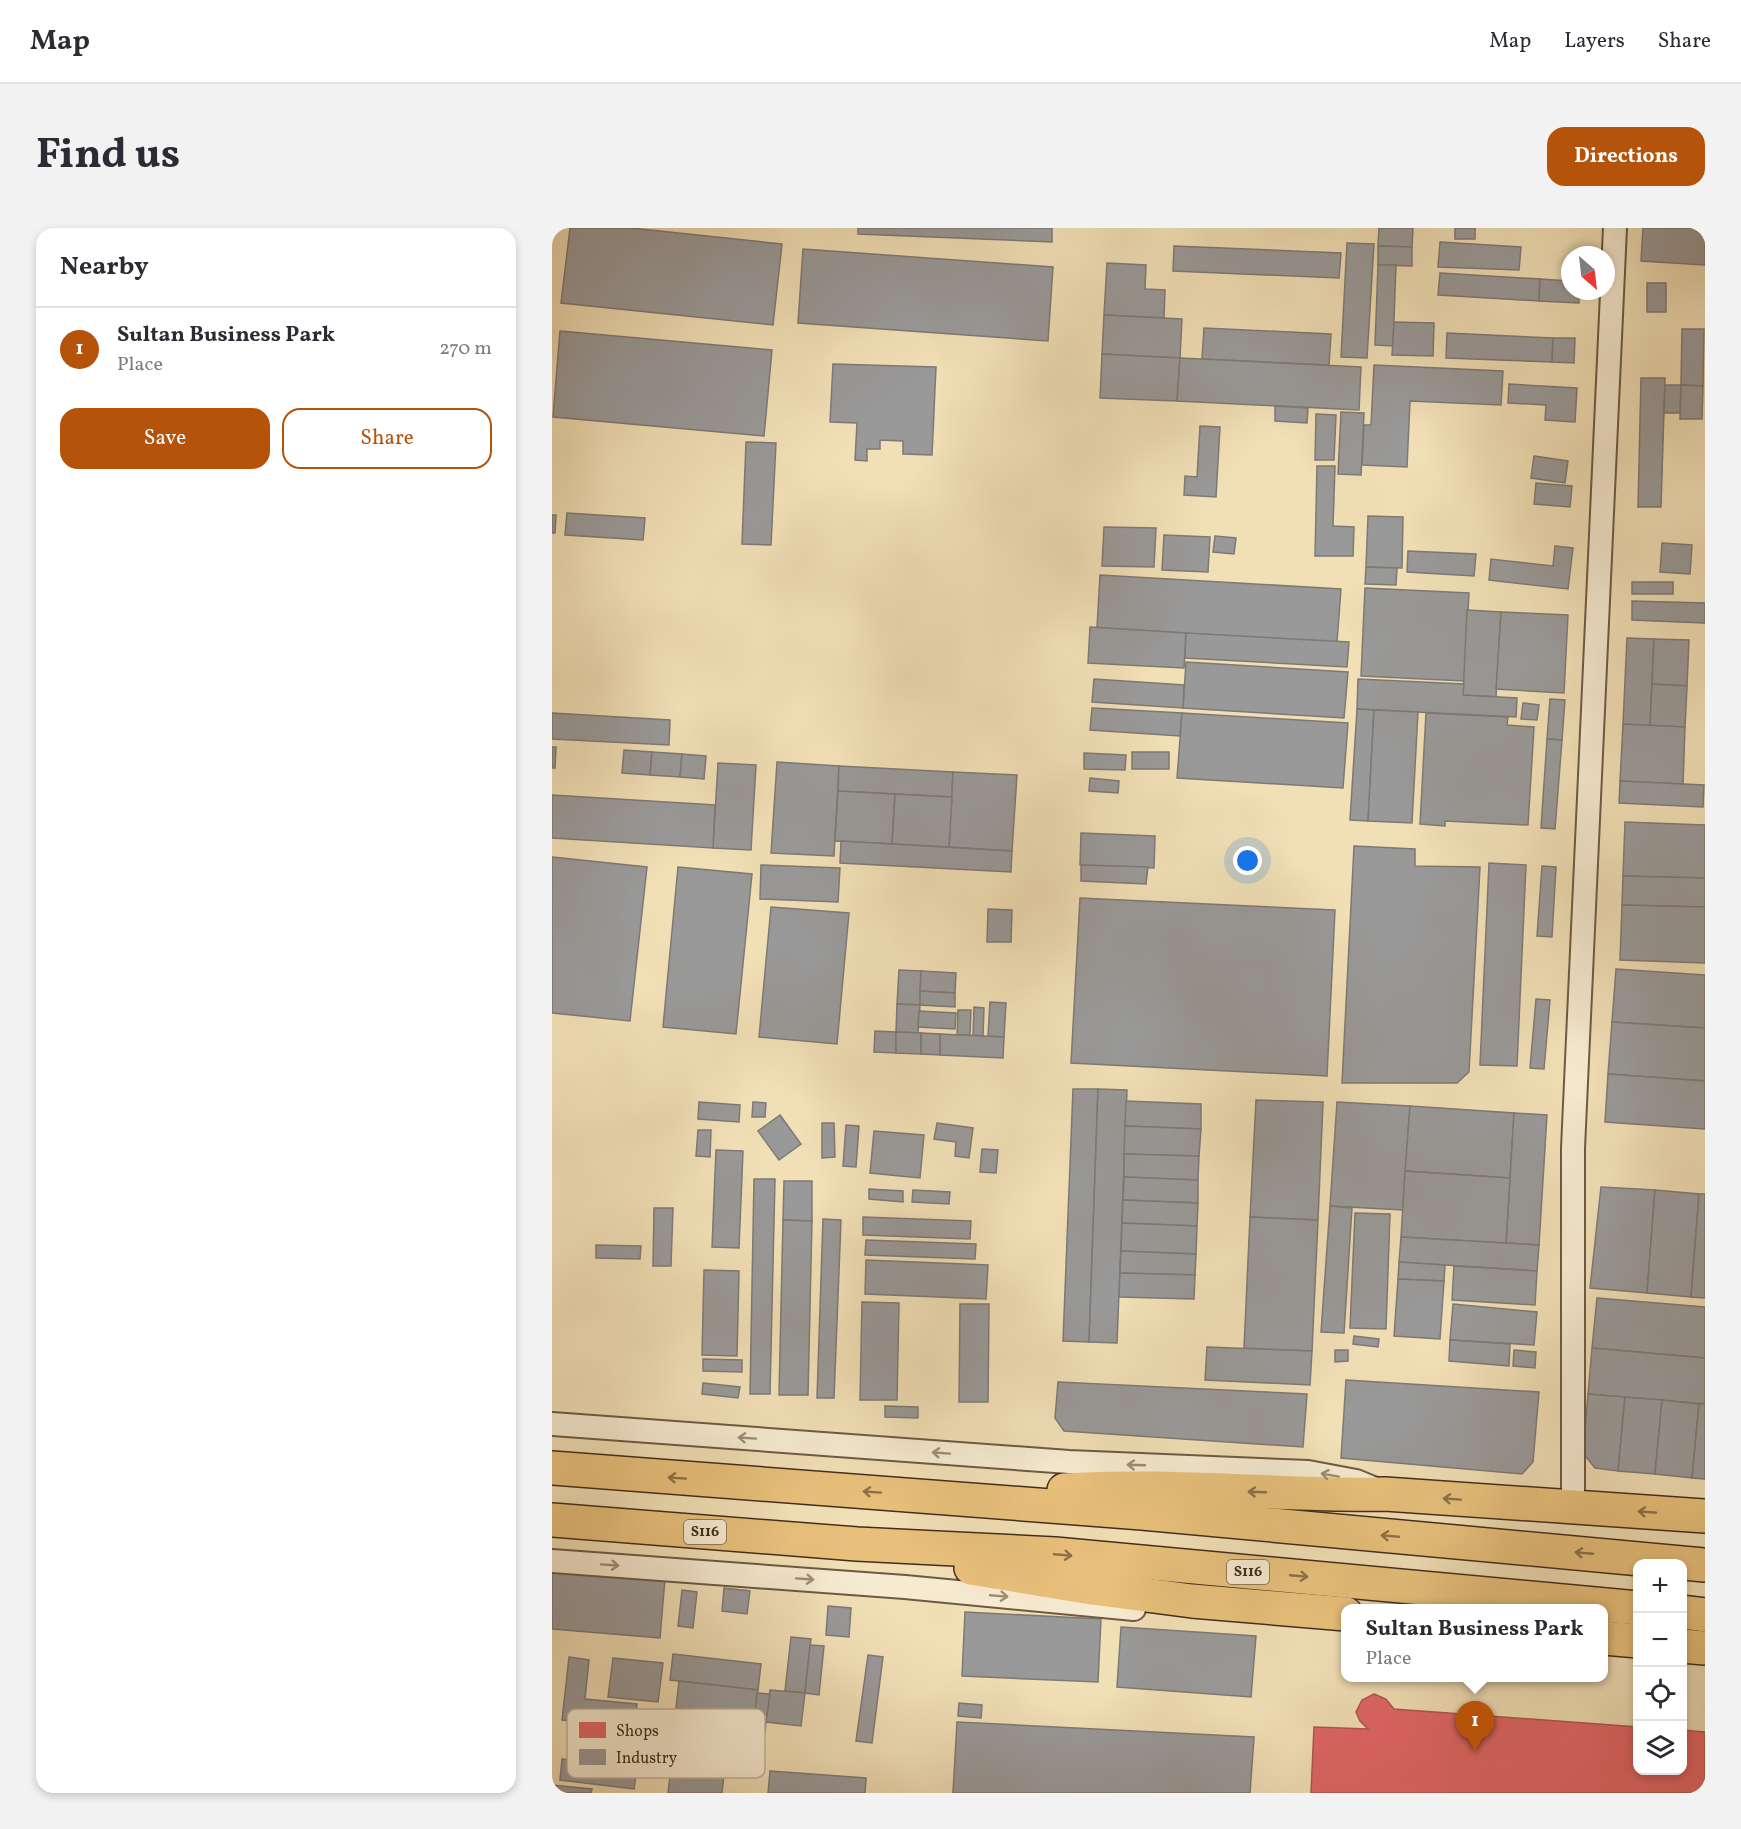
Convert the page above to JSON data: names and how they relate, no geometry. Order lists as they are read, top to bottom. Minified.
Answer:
{"streets":{"highway":["S116"]},"legend":["Shops","Industry"],"north":"bottom right","page":{"header":"Map","nav":["Map","Layers","Share"],"title":"Find us","buttons":["Directions",["Save","Share"]],"heading":"Nearby","list":[{"mark":"1","name":"Sultan Business Park","note":"Place","value":"270 m"}],"map_buttons":["+","−"],"popup":["Sultan Business Park","Place"],"pins":"1"}}
